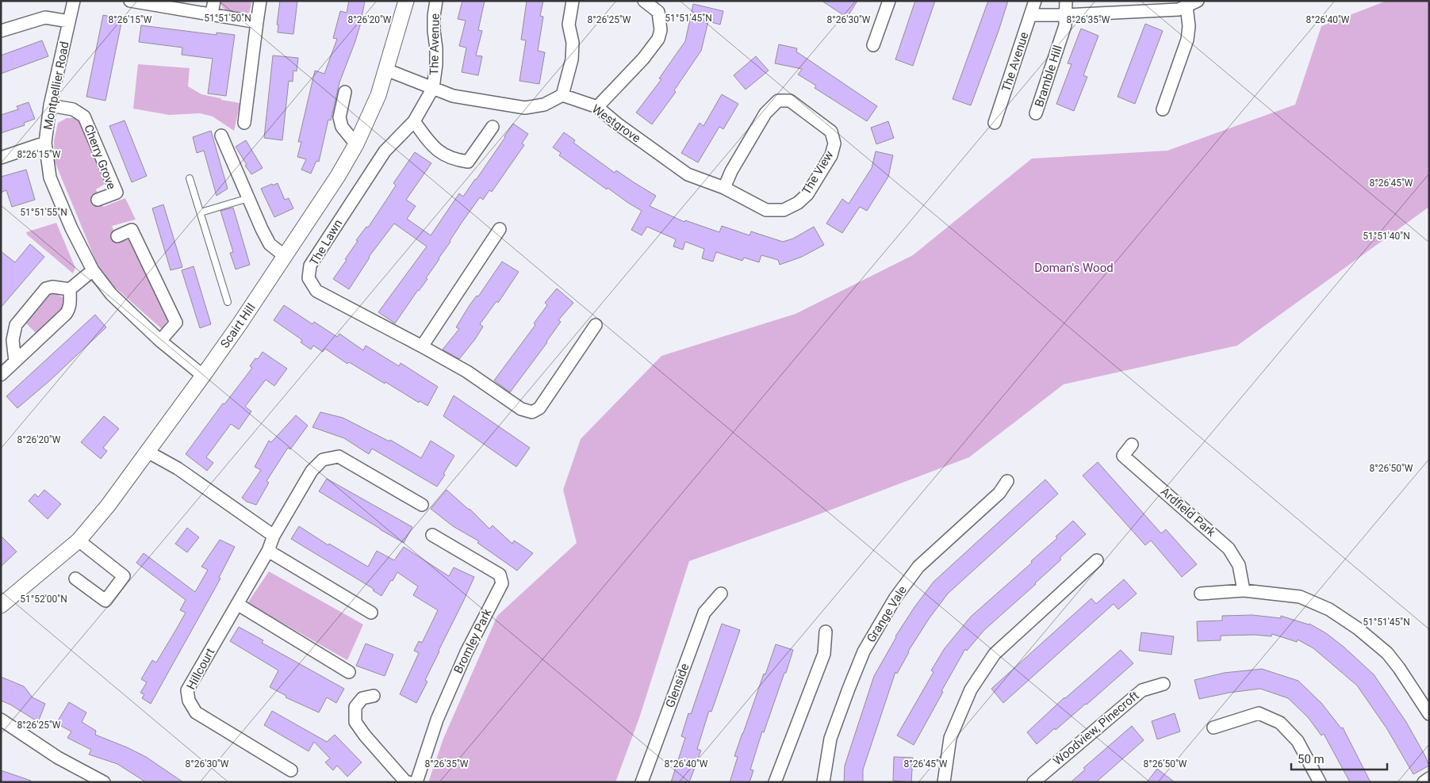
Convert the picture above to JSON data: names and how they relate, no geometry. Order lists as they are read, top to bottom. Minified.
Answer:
{"streets":{"street":["The Avenue","Bramble Hill","Montpellier Road","Westgrove","Cherry Grove","The View","The Lawn","Scairt Hill","Ardfield Park","Grange Vale","Bromley Park","Hillcourt","Glenside","Woodview, Pinecroft"]},"crossings":[["The Avenue","The Lawn"],["Montpellier Road","Cherry Grove"],["Montpellier Road","Scairt Hill"],["Westgrove","The View"]],"parks":["Doman's Wood"],"scale_bar":"50 m","coordinates":["51°51'50\"N","51°51'45\"N","8°26'15\"W","8°26'20\"W","8°26'25\"W","8°26'30\"W","8°26'35\"W","8°26'40\"W","8°26'45\"W","51°51'55\"N","51°51'40\"N","8°26'50\"W","51°52'00\"N"]}
